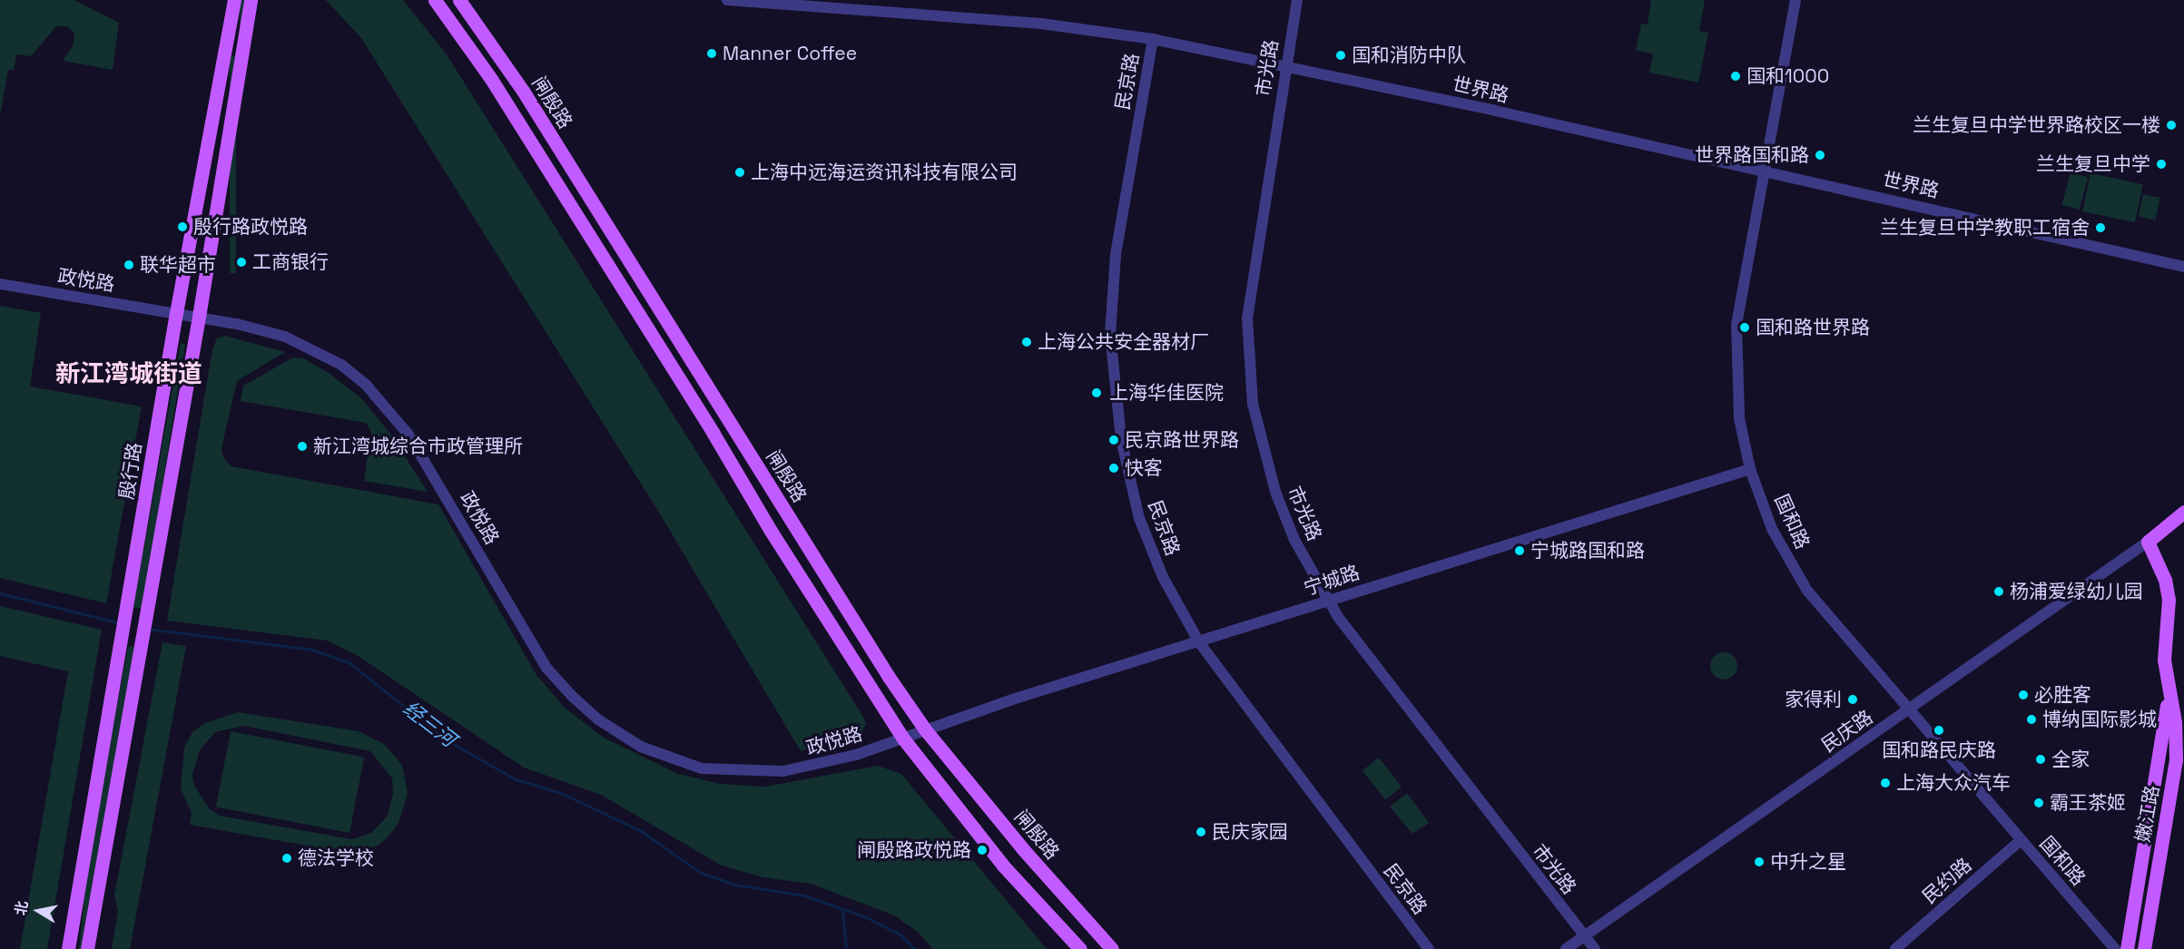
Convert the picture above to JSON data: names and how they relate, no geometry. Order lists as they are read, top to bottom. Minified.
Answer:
{"streets":{"main road":["闸殷路","殷行路","嫩江路"],"street":["市光路","民京路","世界路","政悦路","国和路","宁城路","民庆路","民约路"]},"crossings":[["市光路","世界路"],["市光路","宁城路"],["市光路","民庆路"],["民京路","世界路"],["民京路","宁城路"],["世界路","国和路"],["闸殷路","政悦路"],["闸殷路","宁城路"],["政悦路","殷行路"],["政悦路","宁城路"],["国和路","宁城路"],["国和路","民庆路"],["国和路","民约路"],["民庆路","嫩江路"]],"districts":["新江湾城街道"],"water":["经三河"],"places":["Manner Coffee","国和消防中队","国和1000","兰生复旦中学世界路校区一楼","世界路国和路","兰生复旦中学","上海中远海运资讯科技有限公司","殷行路政悦路","兰生复旦中学教职工宿舍","工商银行","联华超市","国和路世界路","上海公共安全器材厂","上海华佳医院","民京路世界路","新江湾城综合市政管理所","快客","宁城路国和路","杨浦爱绿幼儿园","必胜客","家得利","博纳国际影城","国和路民庆路","全家","上海大众汽车","霸王茶姬","民庆家园","闸殷路政悦路","德法学校","中升之星"],"north":"left"}
